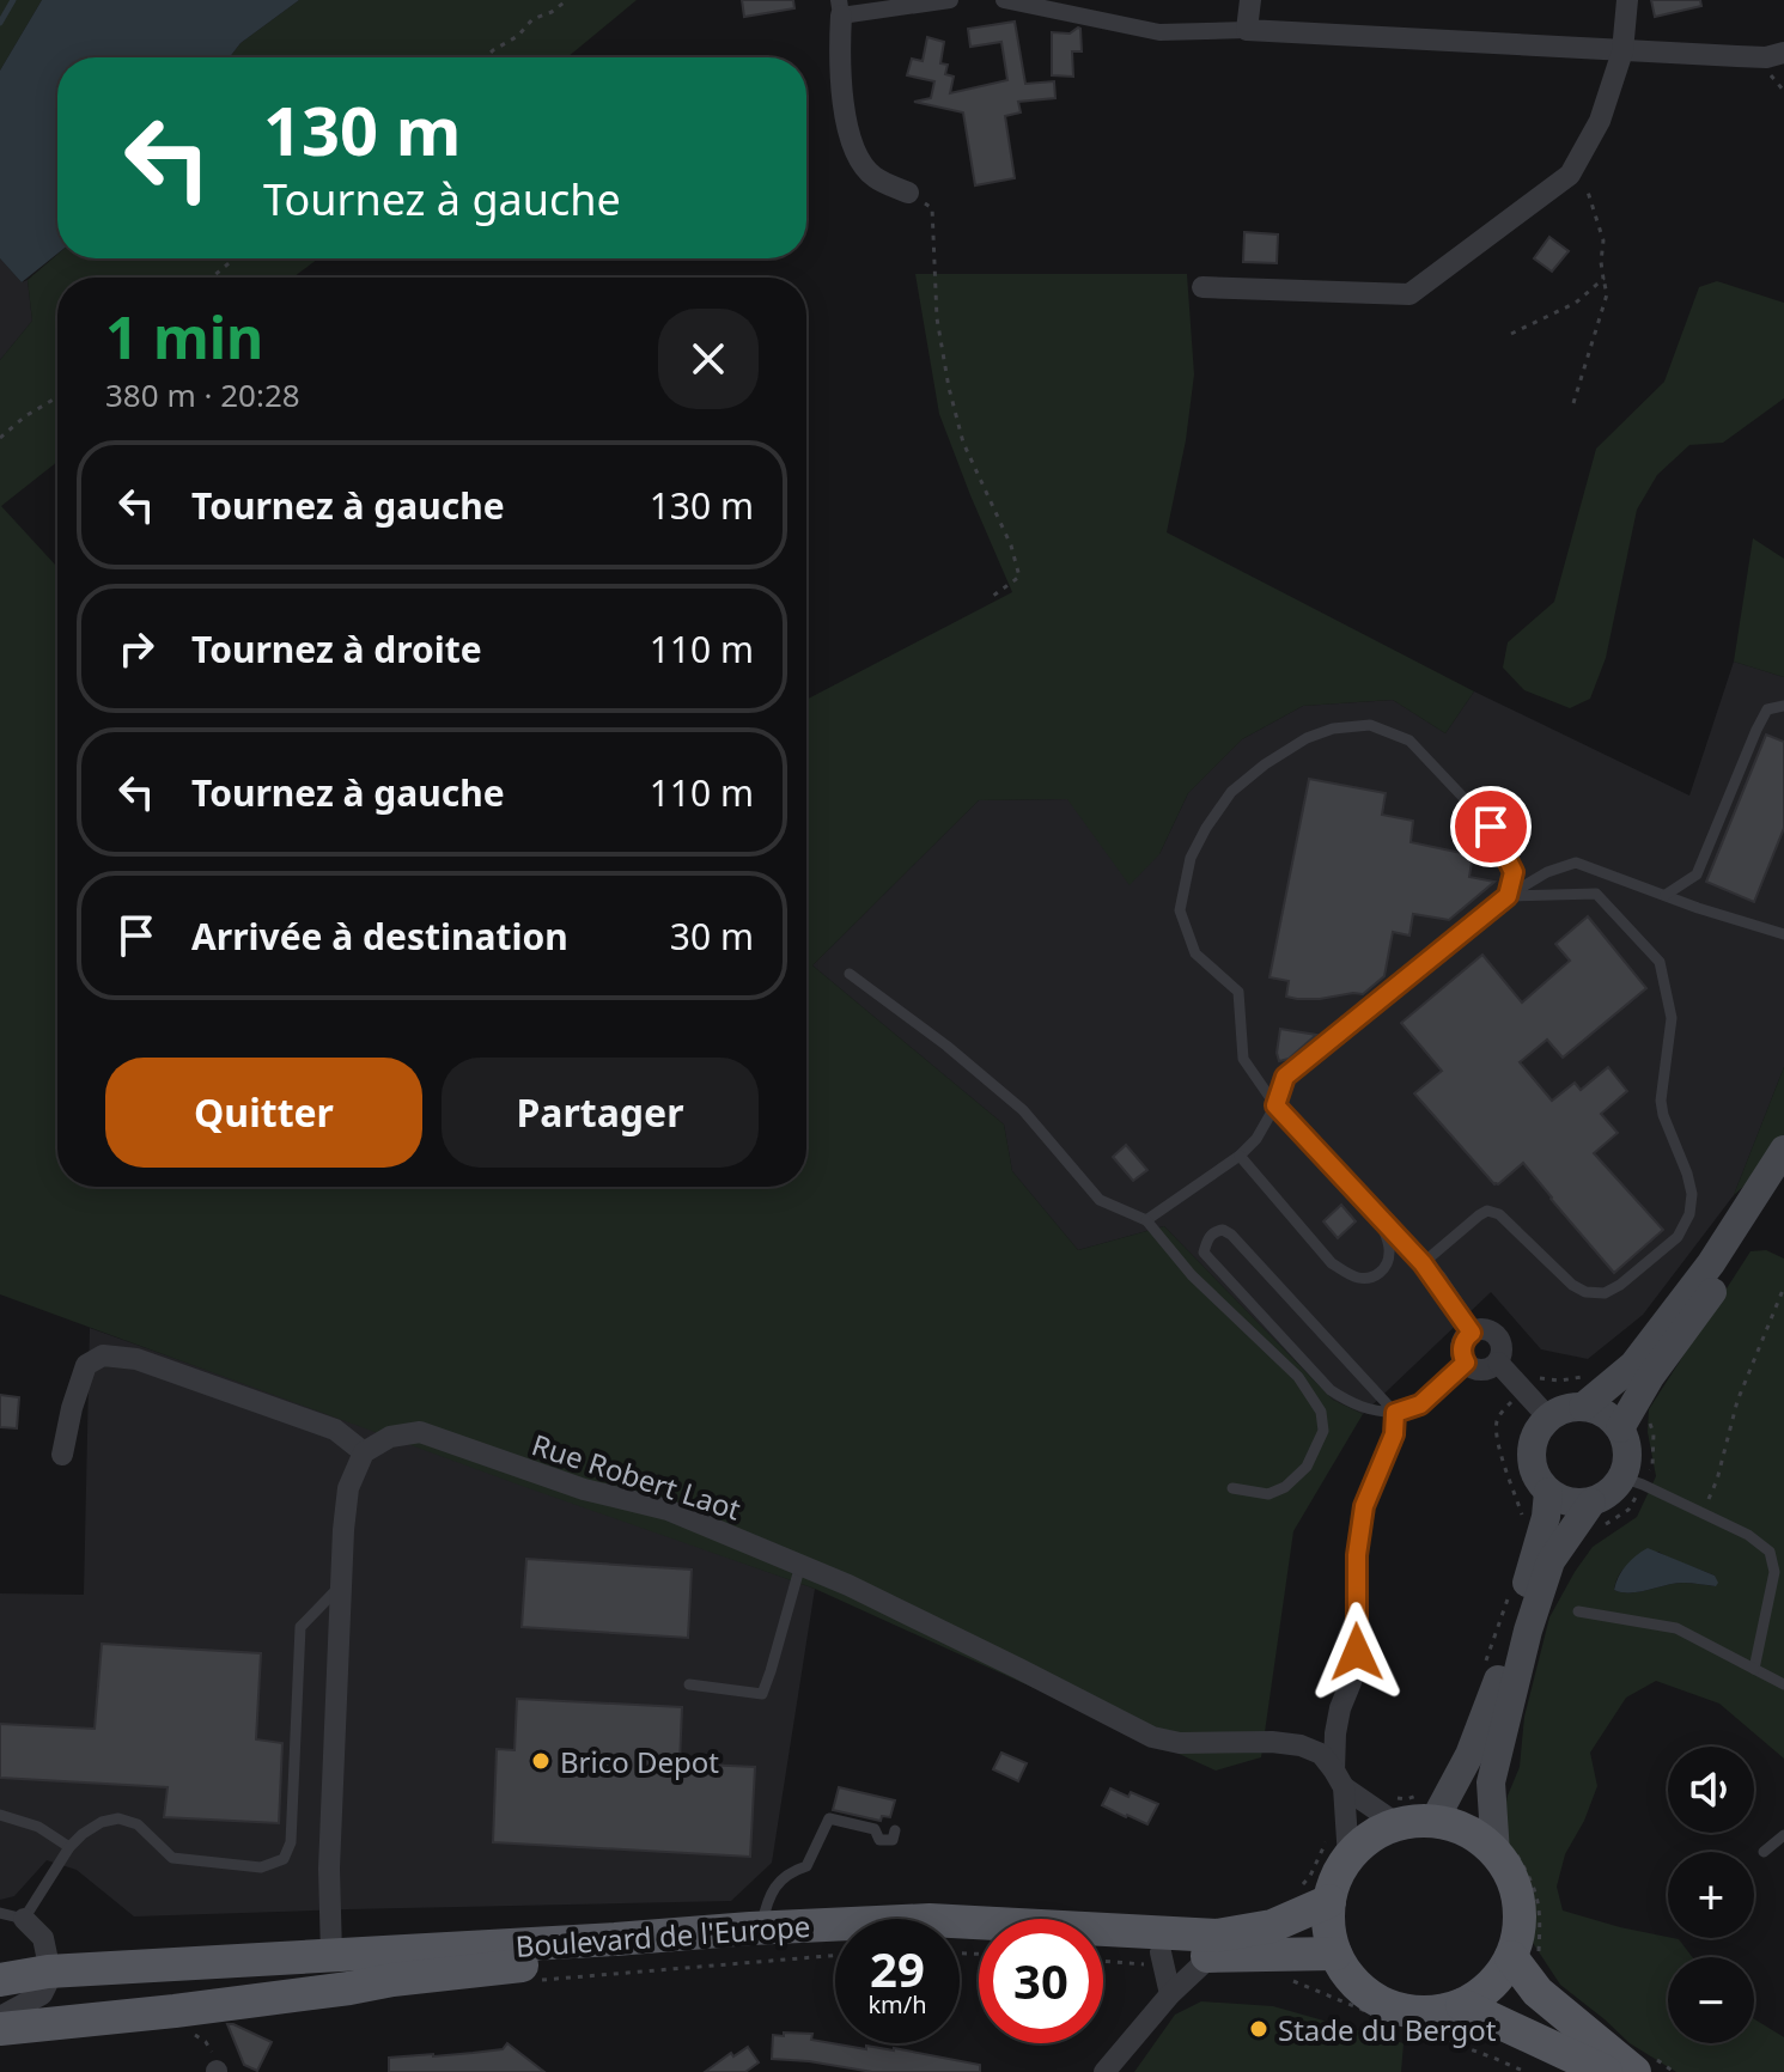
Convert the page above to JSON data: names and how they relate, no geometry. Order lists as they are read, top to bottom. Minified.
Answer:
{"streets":{"main road":["Boulevard de l'Europe"],"street":["Rue Robert Laot"]},"crossings":[["Rue Robert Laot","Boulevard de l'Europe"]],"places":["Brico Depot","Stade du Bergot"],"page":{"turn":["130 m","Tournez à gauche"],"heading":["1 min","380 m · 20:28"],"list":[{"name":"Tournez à gauche","value":"130 m"},{"name":"Tournez à droite","value":"110 m"},{"name":"Tournez à gauche","value":"110 m"},{"name":"Arrivée à destination","value":"30 m"}],"buttons":["Quitter","Partager"],"map_buttons":["+","−"],"speed":"29 km/h","limit":"30"}}
